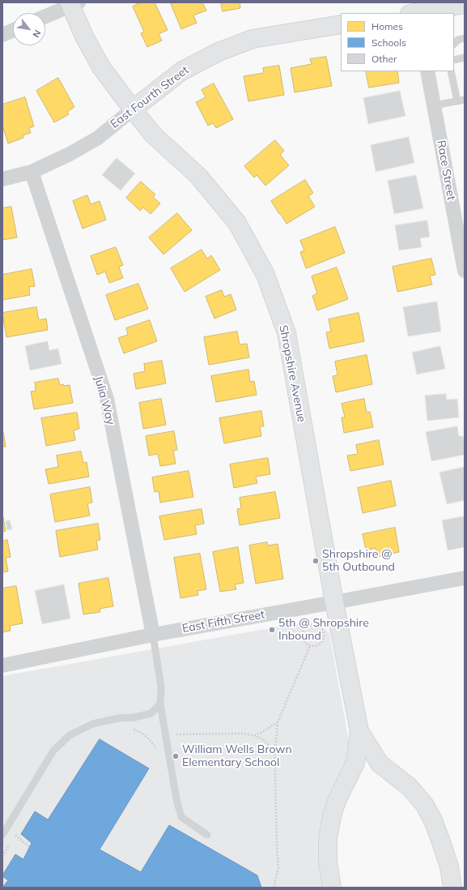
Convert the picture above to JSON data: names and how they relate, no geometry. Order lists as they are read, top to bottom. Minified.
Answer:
{"streets":{"street":["East Fourth Street","Race Street","Shropshire Avenue","Julia Way","East Fifth Street"]},"crossings":[["East Fourth Street","Shropshire Avenue"],["East Fourth Street","Julia Way"],["Shropshire Avenue","East Fifth Street"],["Julia Way","East Fifth Street"]],"places":["Shropshire @ 5th Outbound","5th @ Shropshire Inbound","William Wells Brown Elementary School"],"legend":["Homes","Schools","Other"],"north":"bottom right"}
